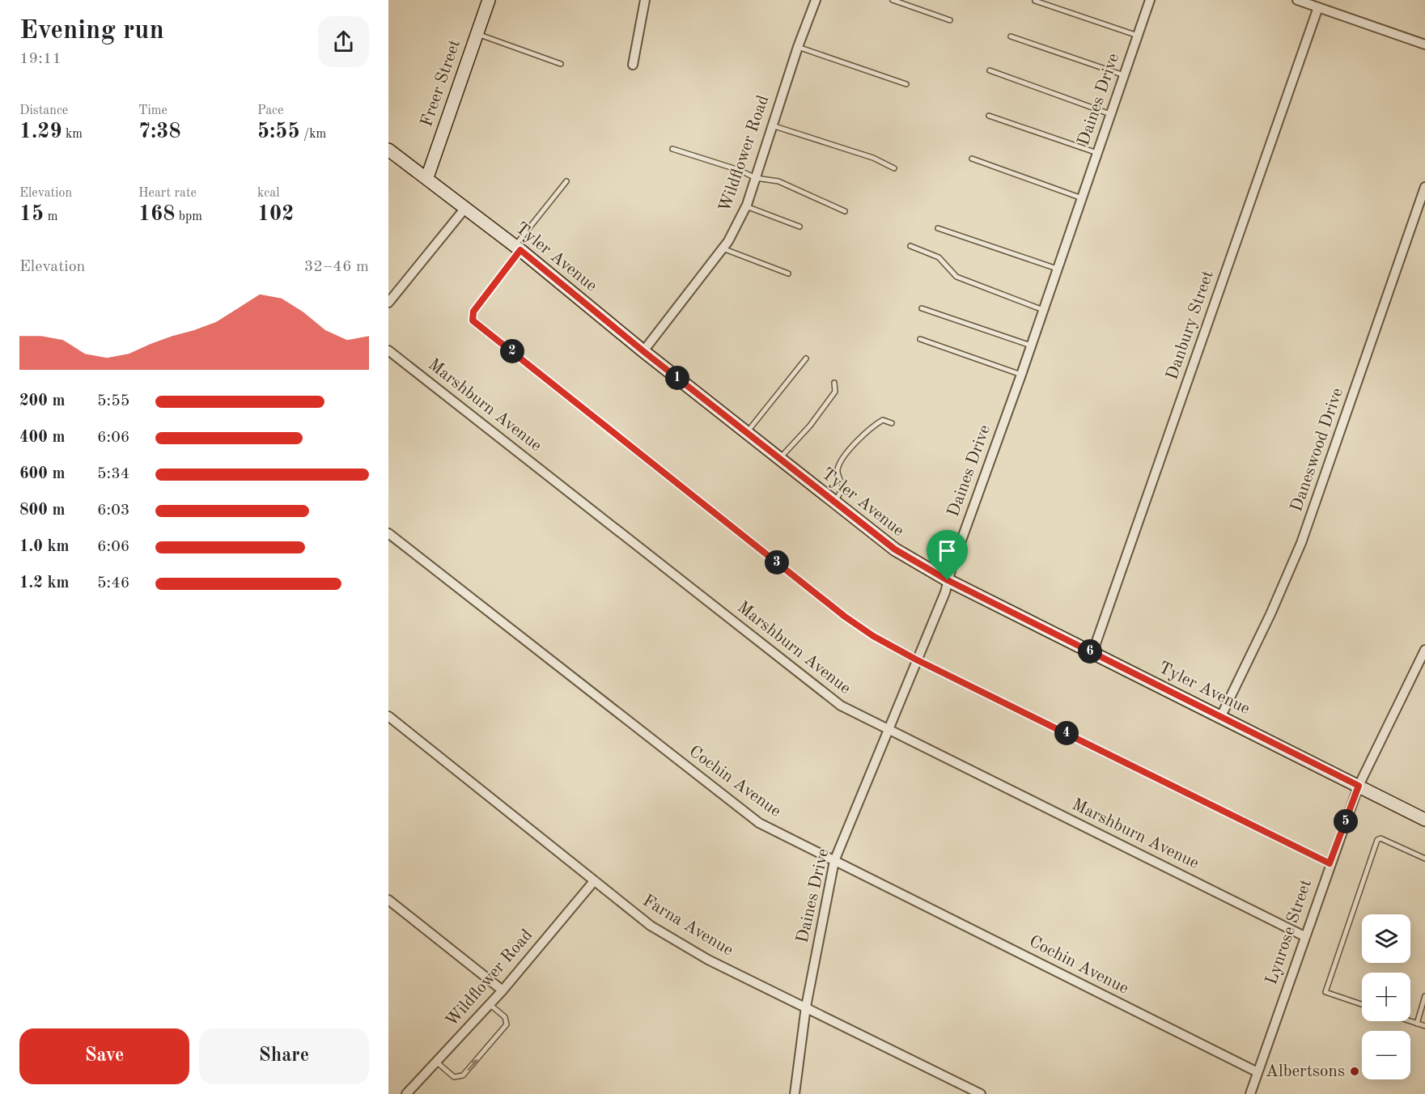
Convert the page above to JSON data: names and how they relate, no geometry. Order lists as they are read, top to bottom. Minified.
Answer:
{"streets":{"street":["Freer Street","Daines Drive","Wildflower Road","Tyler Avenue","Danbury Street","Marshburn Avenue","Daneswood Drive","Cochin Avenue","Farna Avenue","Lynrose Street"]},"crossings":[["Freer Street","Tyler Avenue"],["Daines Drive","Tyler Avenue"],["Daines Drive","Marshburn Avenue"],["Daines Drive","Cochin Avenue"],["Daines Drive","Farna Avenue"],["Wildflower Road","Tyler Avenue"],["Wildflower Road","Farna Avenue"],["Tyler Avenue","Danbury Street"],["Tyler Avenue","Daneswood Drive"],["Tyler Avenue","Lynrose Street"],["Marshburn Avenue","Lynrose Street"],["Cochin Avenue","Lynrose Street"]],"places":["Albertsons"],"page":{"heading":["Evening run","19:11"],"stats":[["Distance","1.29 km"],["Time","7:38"],["Pace","5:55 /km"],["Elevation","15 m"],["Heart rate","168 bpm"],["kcal","102"]],"chart":["Elevation","32–46 m"],"pins":["2","1","3","6","4","5"],"list":[{"name":"200 m","note":"5:55"},{"name":"400 m","note":"6:06"},{"name":"600 m","note":"5:34"},{"name":"800 m","note":"6:03"},{"name":"1.0 km","note":"6:06"},{"name":"1.2 km","note":"5:46"}],"map_buttons":["+","−"],"buttons":["Save","Share"]}}
